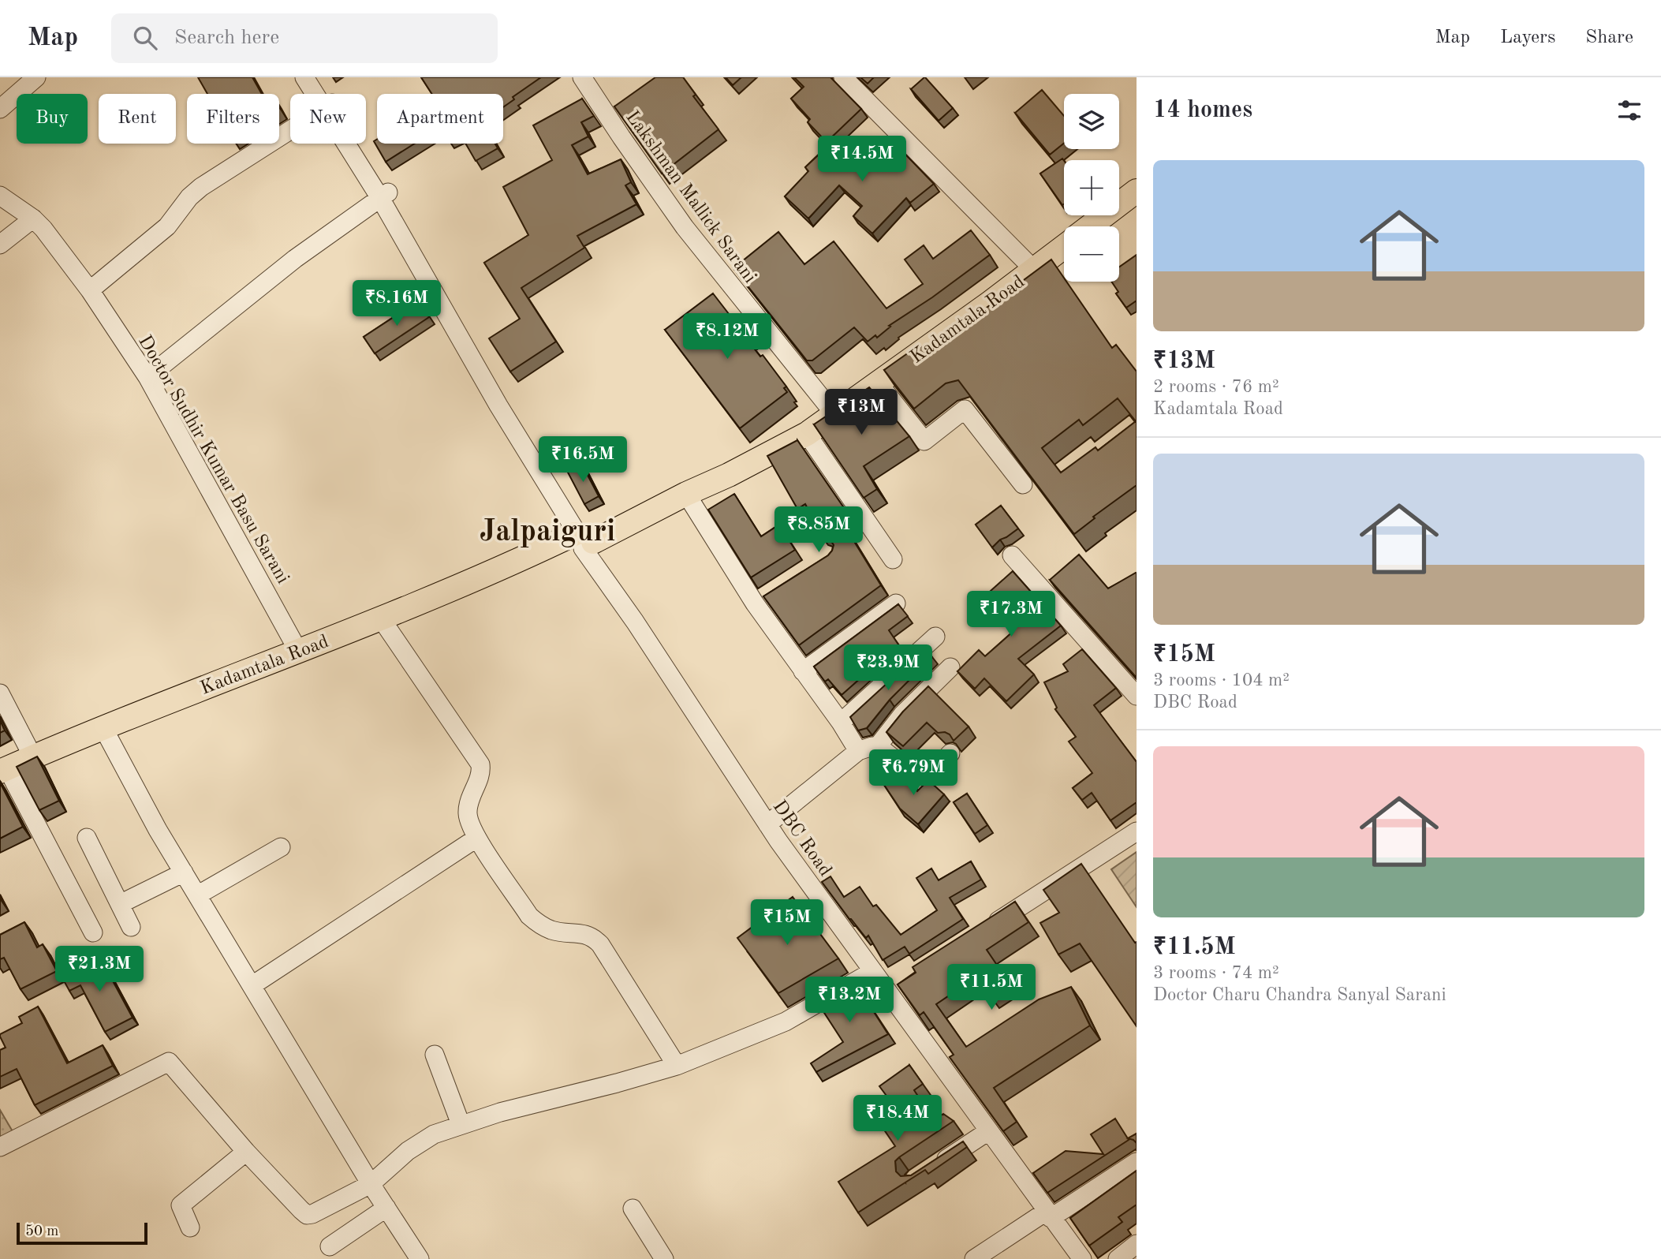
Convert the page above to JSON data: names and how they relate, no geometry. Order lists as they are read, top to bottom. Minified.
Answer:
{"streets":{"main road":["Kadamtala Road"],"street":["Lakshman Mallick Sarani","Doctor Sudhir Kumar Basu Sarani","DBC Road"]},"crossings":[["Lakshman Mallick Sarani","Kadamtala Road"],["Kadamtala Road","Doctor Sudhir Kumar Basu Sarani"],["Kadamtala Road","DBC Road"]],"districts":["Jalpaiguri"],"scale_bar":"50 m","page":{"header":"Map","search":"Search here","nav":["Map","Layers","Share"],"heading":"14 homes","map_buttons":["+","−"],"chip":["Buy","Rent","Filters","New","Apartment"],"price":["₹14.5M","₹8.16M","₹8.12M","₹13M","₹16.5M","₹8.85M","₹17.3M","₹23.9M","₹6.79M","₹15M","₹21.3M","₹11.5M","₹13.2M","₹18.4M"],"list":[{"name":"₹13M","note":"2 rooms · 76 m² · Kadamtala Road"},{"name":"₹15M","note":"3 rooms · 104 m² · DBC Road"},{"name":"₹11.5M","note":"3 rooms · 74 m² · Doctor Charu Chandra Sanyal Sarani"}],"scale":"50 m"}}
